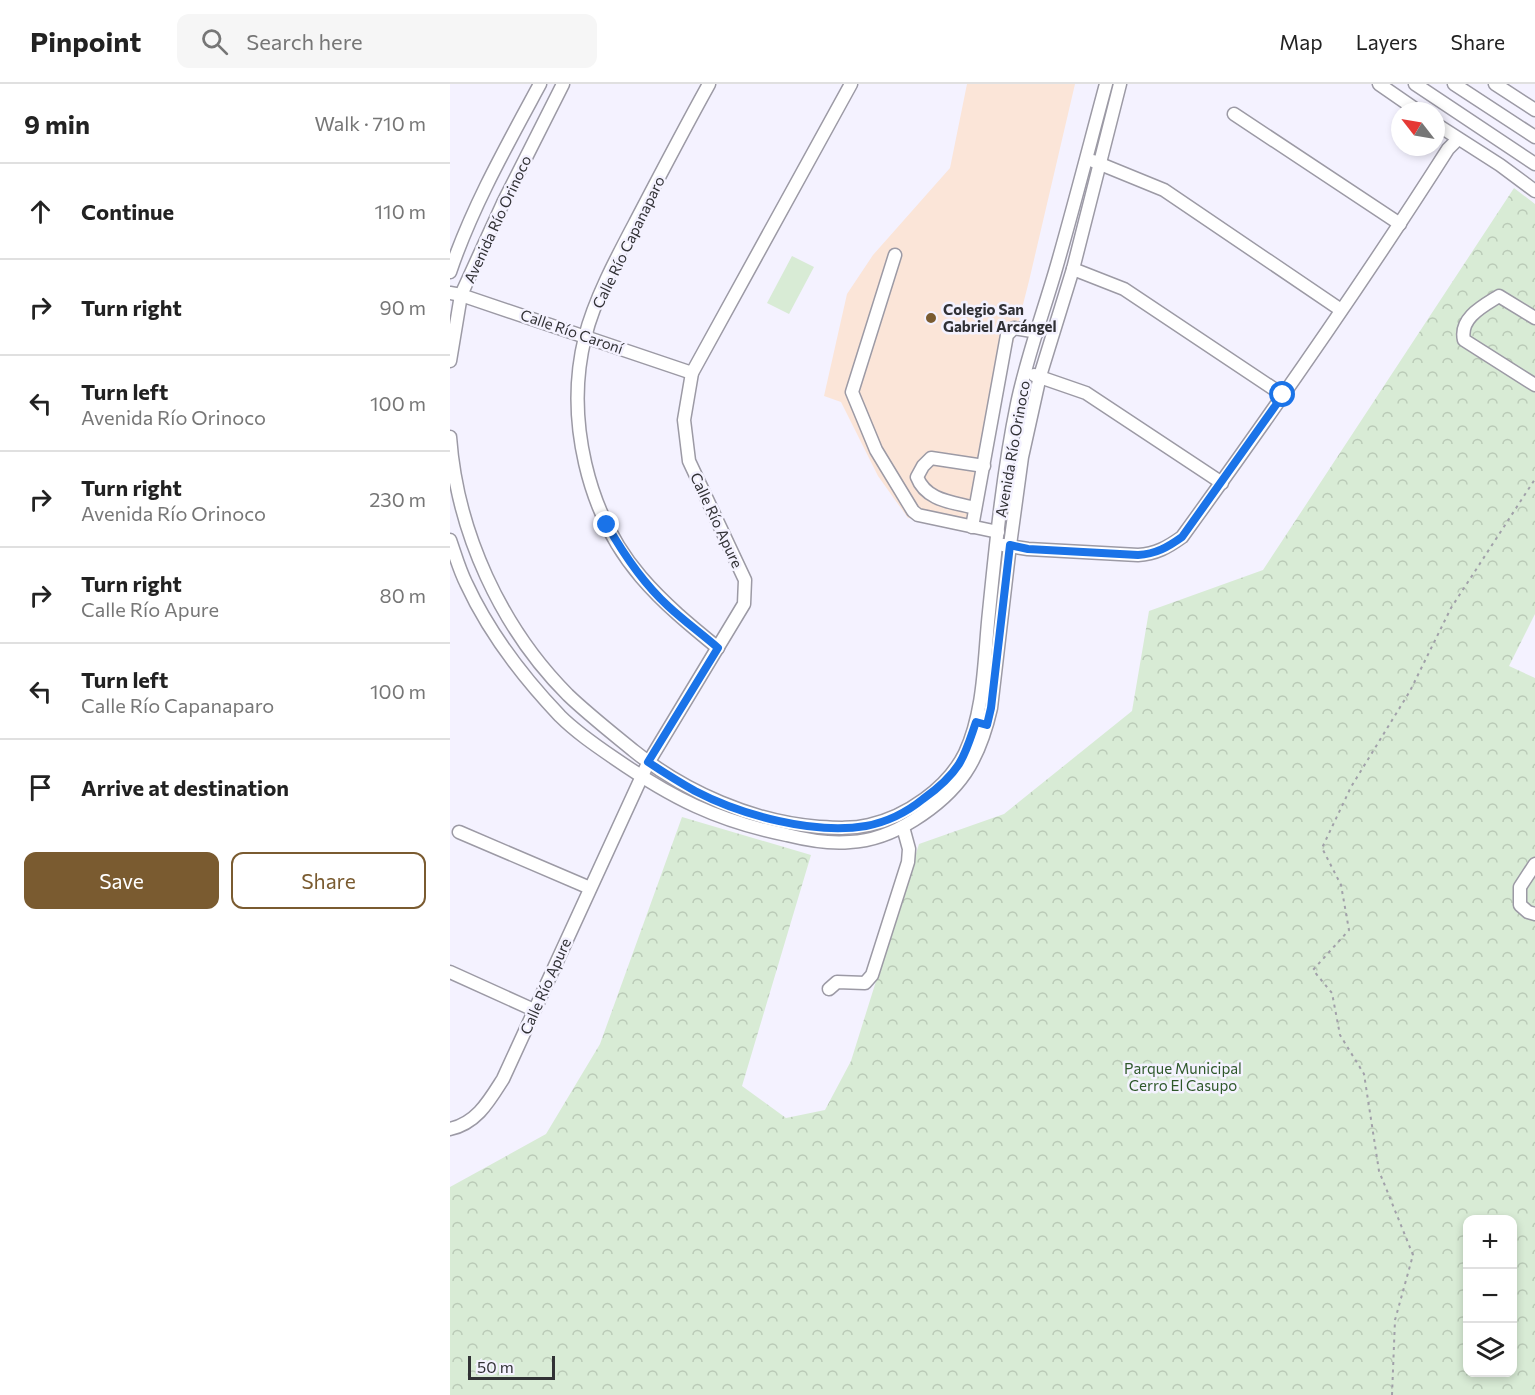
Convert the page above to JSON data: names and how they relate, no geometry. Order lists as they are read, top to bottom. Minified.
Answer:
{"streets":{"street":["Avenida Río Orinoco","Calle Río Capanaparo","Calle Río Caroní","Calle Río Apure"]},"crossings":[["Avenida Río Orinoco","Calle Río Caroní"],["Avenida Río Orinoco","Calle Río Apure"],["Calle Río Capanaparo","Calle Río Caroní"],["Calle Río Capanaparo","Calle Río Apure"],["Calle Río Caroní","Calle Río Apure"]],"parks":["Parque Municipal Cerro El Casupo"],"places":["Colegio San Gabriel Arcángel"],"scale_bar":"50 m","north":"top left","page":{"header":"Pinpoint","search":"Search here","nav":["Map","Layers","Share"],"heading":["9 min","Walk · 710 m"],"list":[["Continue","110 m"],["Turn right","90 m"],["Turn left","Avenida Río Orinoco","100 m"],["Turn right","Avenida Río Orinoco","230 m"],["Turn right","Calle Río Apure","80 m"],["Turn left","Calle Río Capanaparo","100 m"],"Arrive at destination"],"buttons":["Save","Share"],"map_buttons":["+","−"],"scale":"50 m"}}
